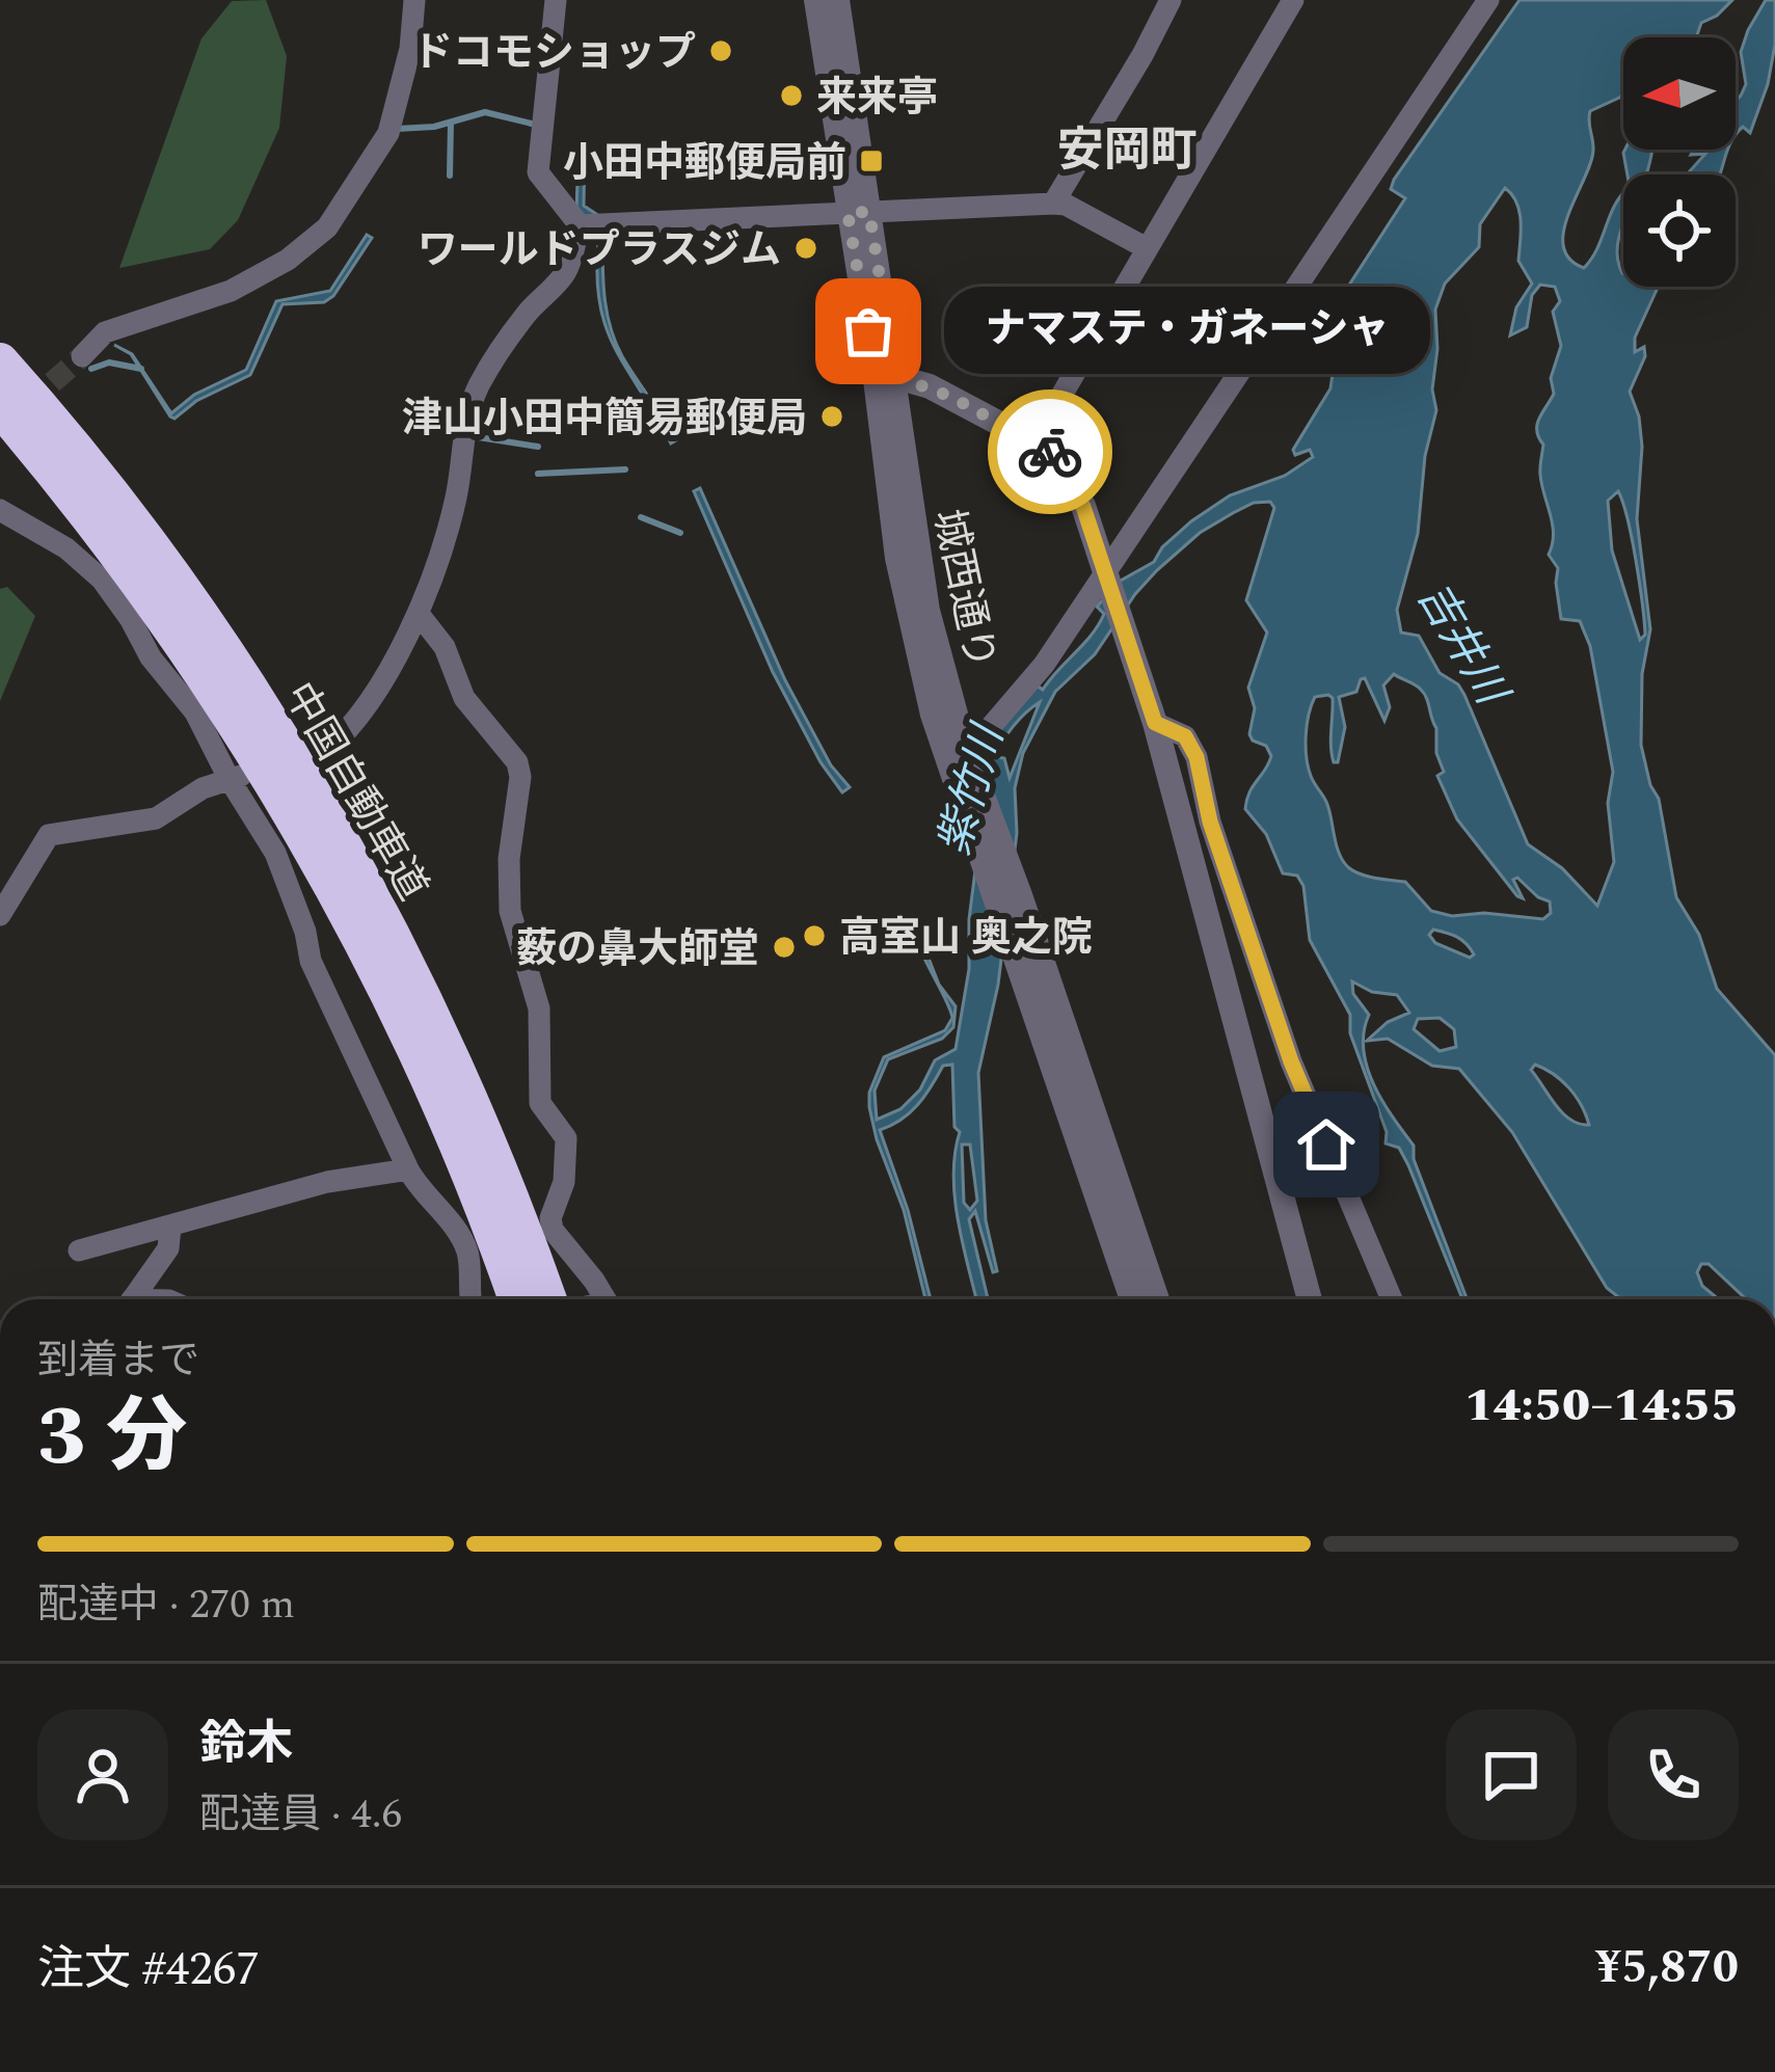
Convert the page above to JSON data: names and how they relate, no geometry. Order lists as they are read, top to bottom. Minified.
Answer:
{"streets":{"highway":["中国自動車道"],"street":["城西通り"]},"districts":["安岡町"],"water":["吉井川","紫竹川"],"places":{"other":["ドコモショップ","来来亭","ワールドプラスジム","ナマステ・ガネーシャ","津山小田中簡易郵便局","高室山 奥之院","薮の鼻大師堂"],"transit":["小田中郵便局前"]},"north":"left","page":{"bubble":"ナマステ・ガネーシャ","heading":["3 分","到着まで","14:50–14:55"],"panel":["鈴木","配達員 · 4.6","注文 #4267","¥5,870"],"bar":"配達中 · 270 m"}}
